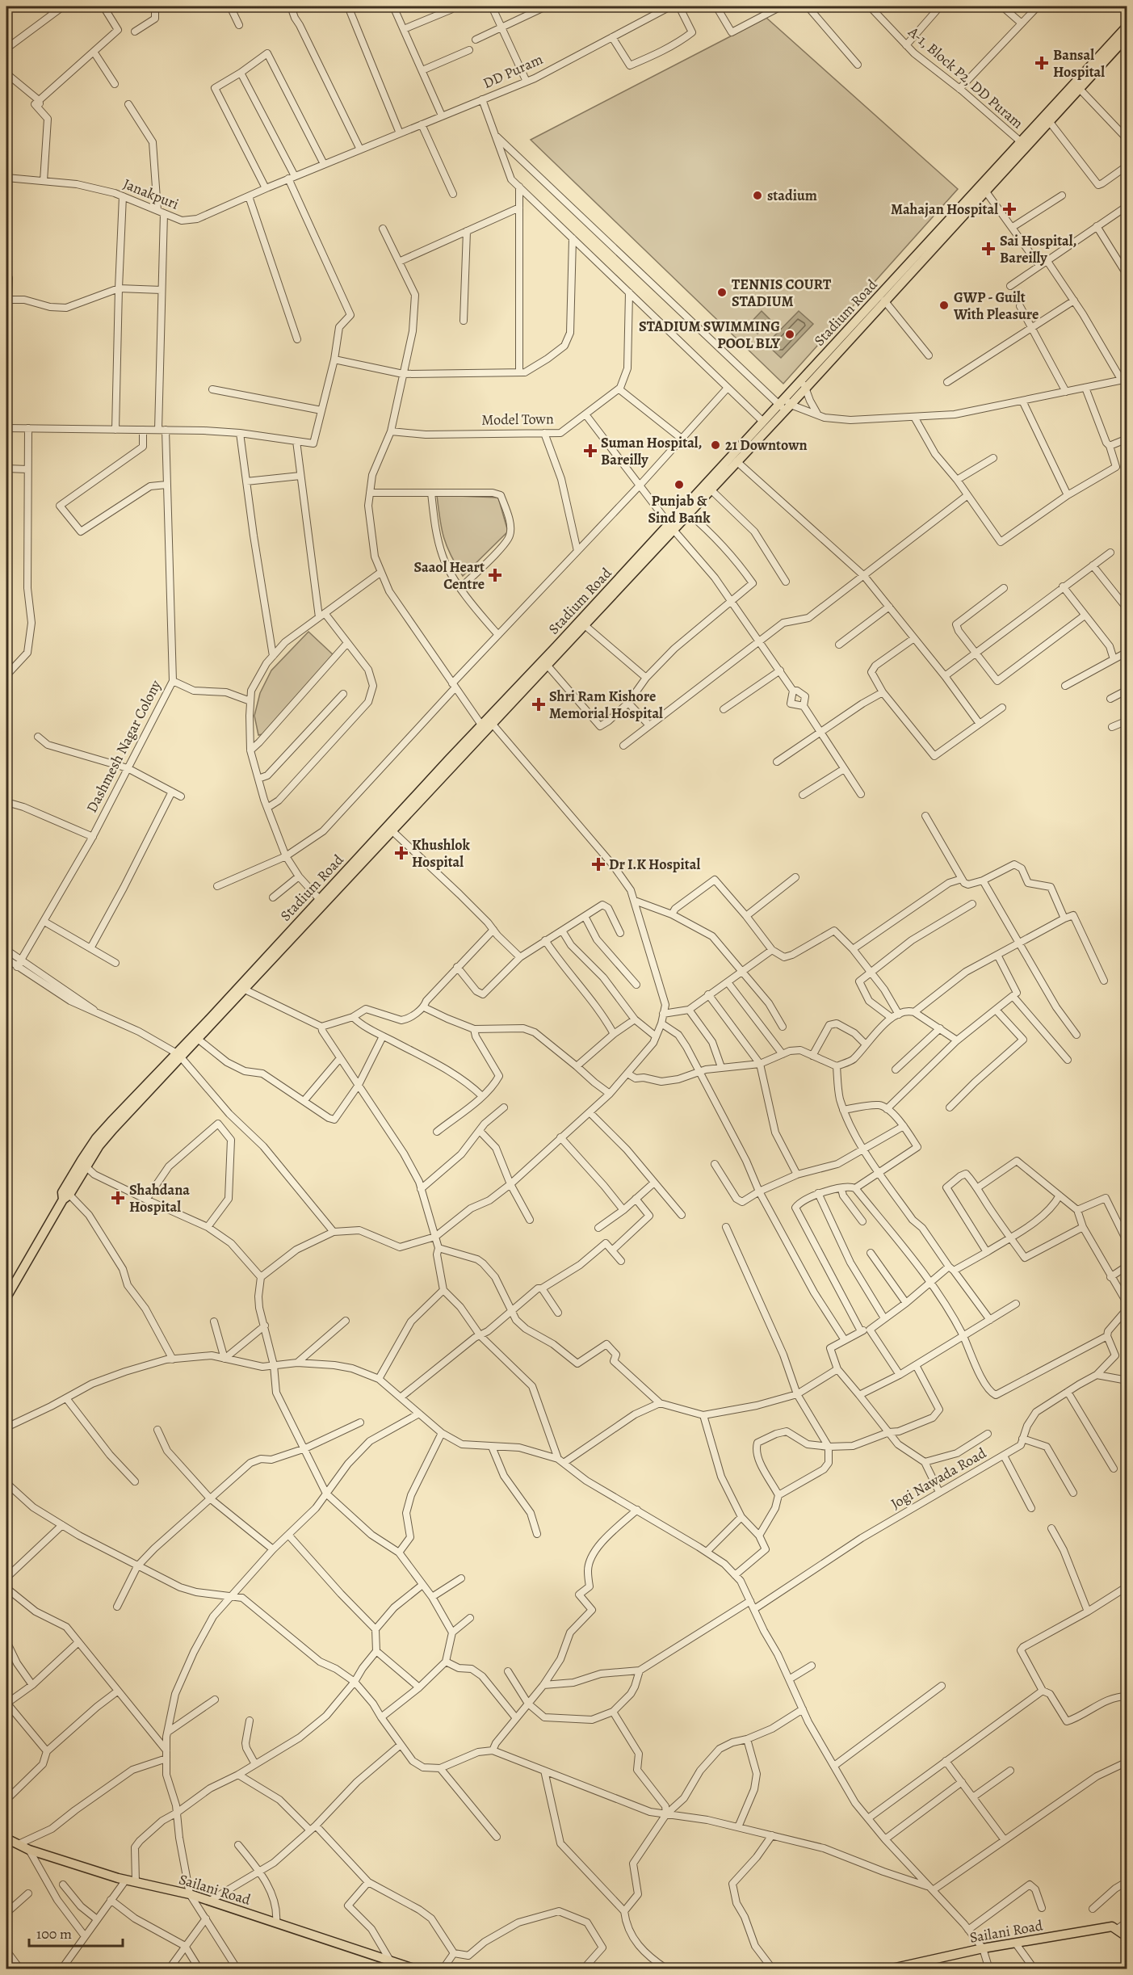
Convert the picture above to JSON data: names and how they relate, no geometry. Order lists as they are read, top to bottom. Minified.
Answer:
{"streets":{"main road":["Stadium Road","Sailani Road"],"street":["DD Puram","A-1, Block P2, DD Puram","Janakpuri","Model Town","Dashmesh Nagar Colony","Jogi Nawada Road"]},"crossings":[["DD Puram","Janakpuri"],["A-1, Block P2, DD Puram","Stadium Road"],["Janakpuri","Dashmesh Nagar Colony"]],"places":{"health":["Bansal Hospital","Mahajan Hospital","Sai Hospital, Bareilly","Suman Hospital, Bareilly","Saaol Heart Centre","Shri Ram Kishore Memorial Hospital","Khushlok Hospital","Dr I.K Hospital","Shahdana Hospital"],"other":["stadium","TENNIS COURT STADIUM","GWP - Guilt With Pleasure","STADIUM SWIMMING POOL BLY","21 Downtown","Punjab & Sind Bank"]},"scale_bar":"100 m"}
